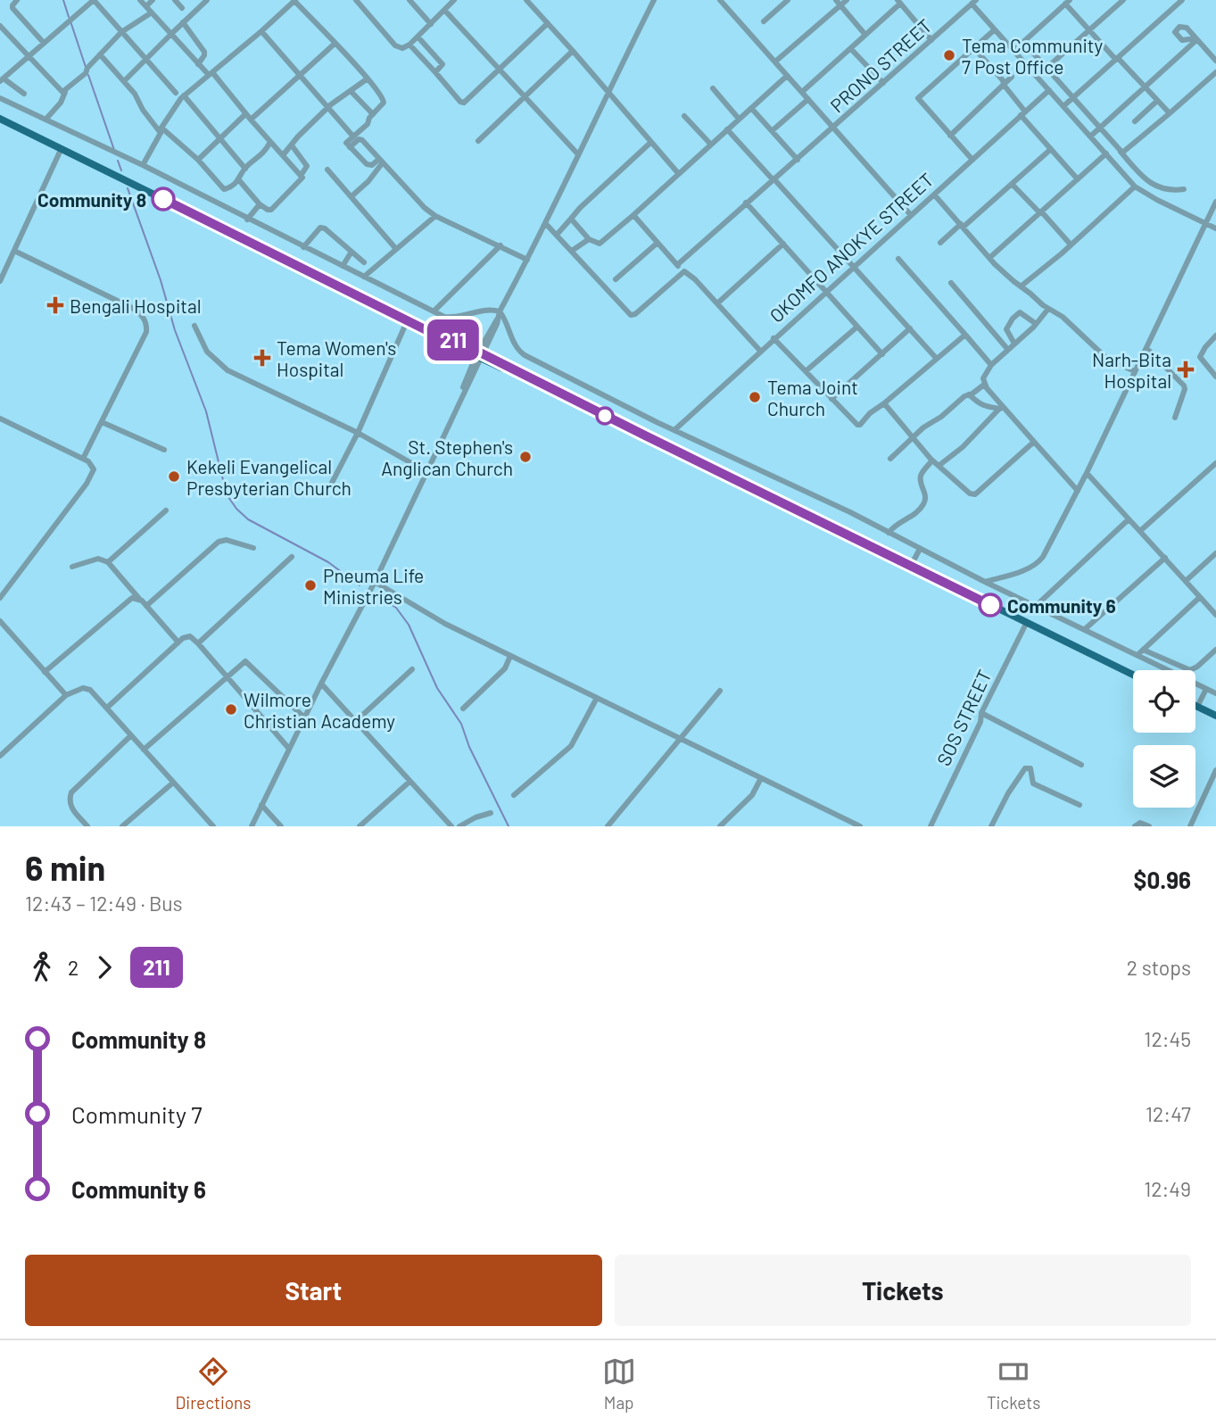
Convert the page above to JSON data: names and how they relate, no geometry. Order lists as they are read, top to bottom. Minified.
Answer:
{"streets":{"street":["PRONO STREET","OKOMFO ANOKYE STREET","SOS STREET"]},"places":{"other":["Tema Community 7 Post Office","Community 8","Tema Joint Church","St. Stephen's Anglican Church","Kekeli Evangelical Presbyterian Church","Pneuma Life Ministries","Community 6","Wilmore Christian Academy"],"health":["Bengali Hospital","Tema Women's Hospital","Narh-Bita Hospital"]},"lines":["bus line 211"],"page":{"on_map":"211","heading":["6 min","12:43 – 12:49 · Bus","$0.96"],"legs":["2","211","2 stops"],"list":[{"name":"Community 8","value":"12:45"},{"name":"Community 7","value":"12:47"},{"name":"Community 6","value":"12:49"}],"buttons":["Start","Tickets"],"tabs":["Directions","Map","Tickets"]}}
